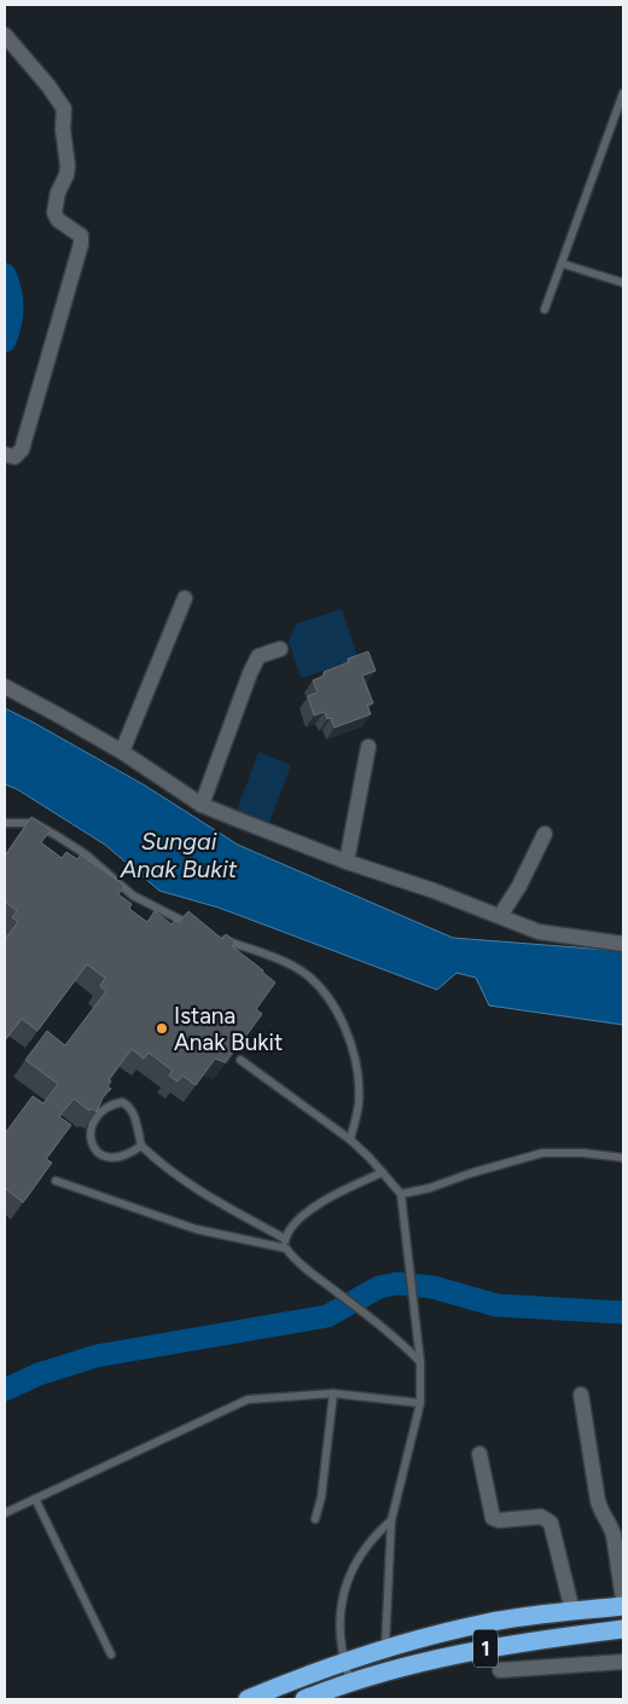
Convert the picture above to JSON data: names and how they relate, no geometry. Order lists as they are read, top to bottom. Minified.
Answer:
{"streets":{"highway":["1"]},"water":["Sungai Anak Bukit"],"places":["Istana Anak Bukit"]}
